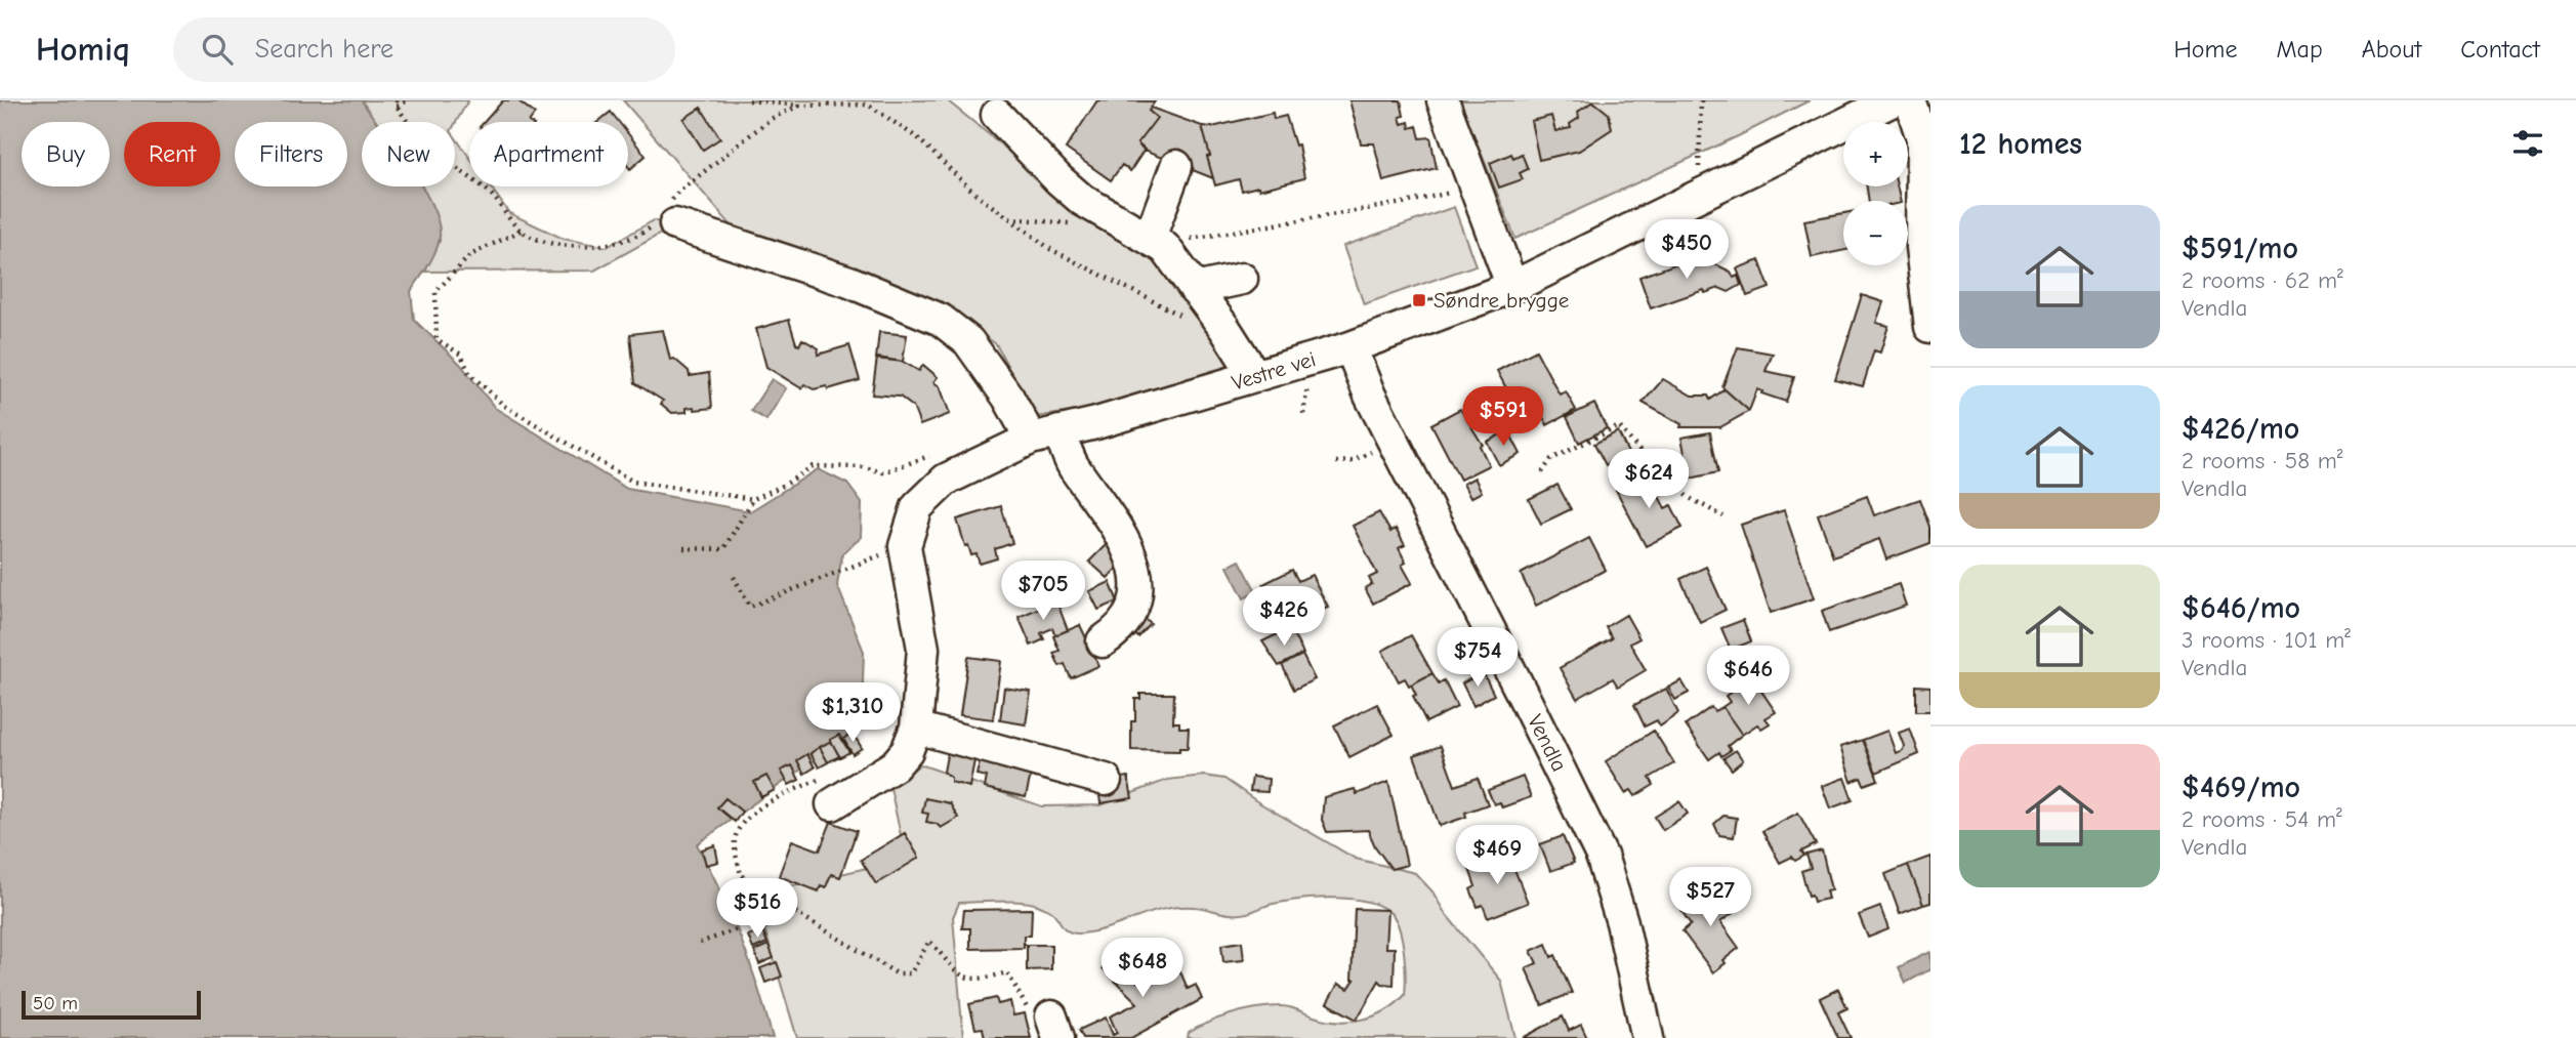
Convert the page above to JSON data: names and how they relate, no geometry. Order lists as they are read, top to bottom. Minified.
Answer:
{"streets":{"street":["Vestre vei","Vendla"]},"crossings":[["Vestre vei","Vendla"]],"places":{"transit":["Søndre brygge"]},"scale_bar":"50 m","page":{"header":"Homiq","search":"Search here","nav":["Home","Map","About","Contact"],"heading":"12 homes","map_buttons":["+","−"],"chip":["Buy","Rent","Filters","New","Apartment"],"list":[{"name":"$591/mo","note":"2 rooms · 62 m² · Vendla"},{"name":"$426/mo","note":"2 rooms · 58 m² · Vendla"},{"name":"$646/mo","note":"3 rooms · 101 m² · Vendla"},{"name":"$469/mo","note":"2 rooms · 54 m² · Vendla"}],"price":["$450","$591","$624","$705","$426","$754","$646","$1,310","$469","$527","$516","$648"],"scale":"50 m"}}
